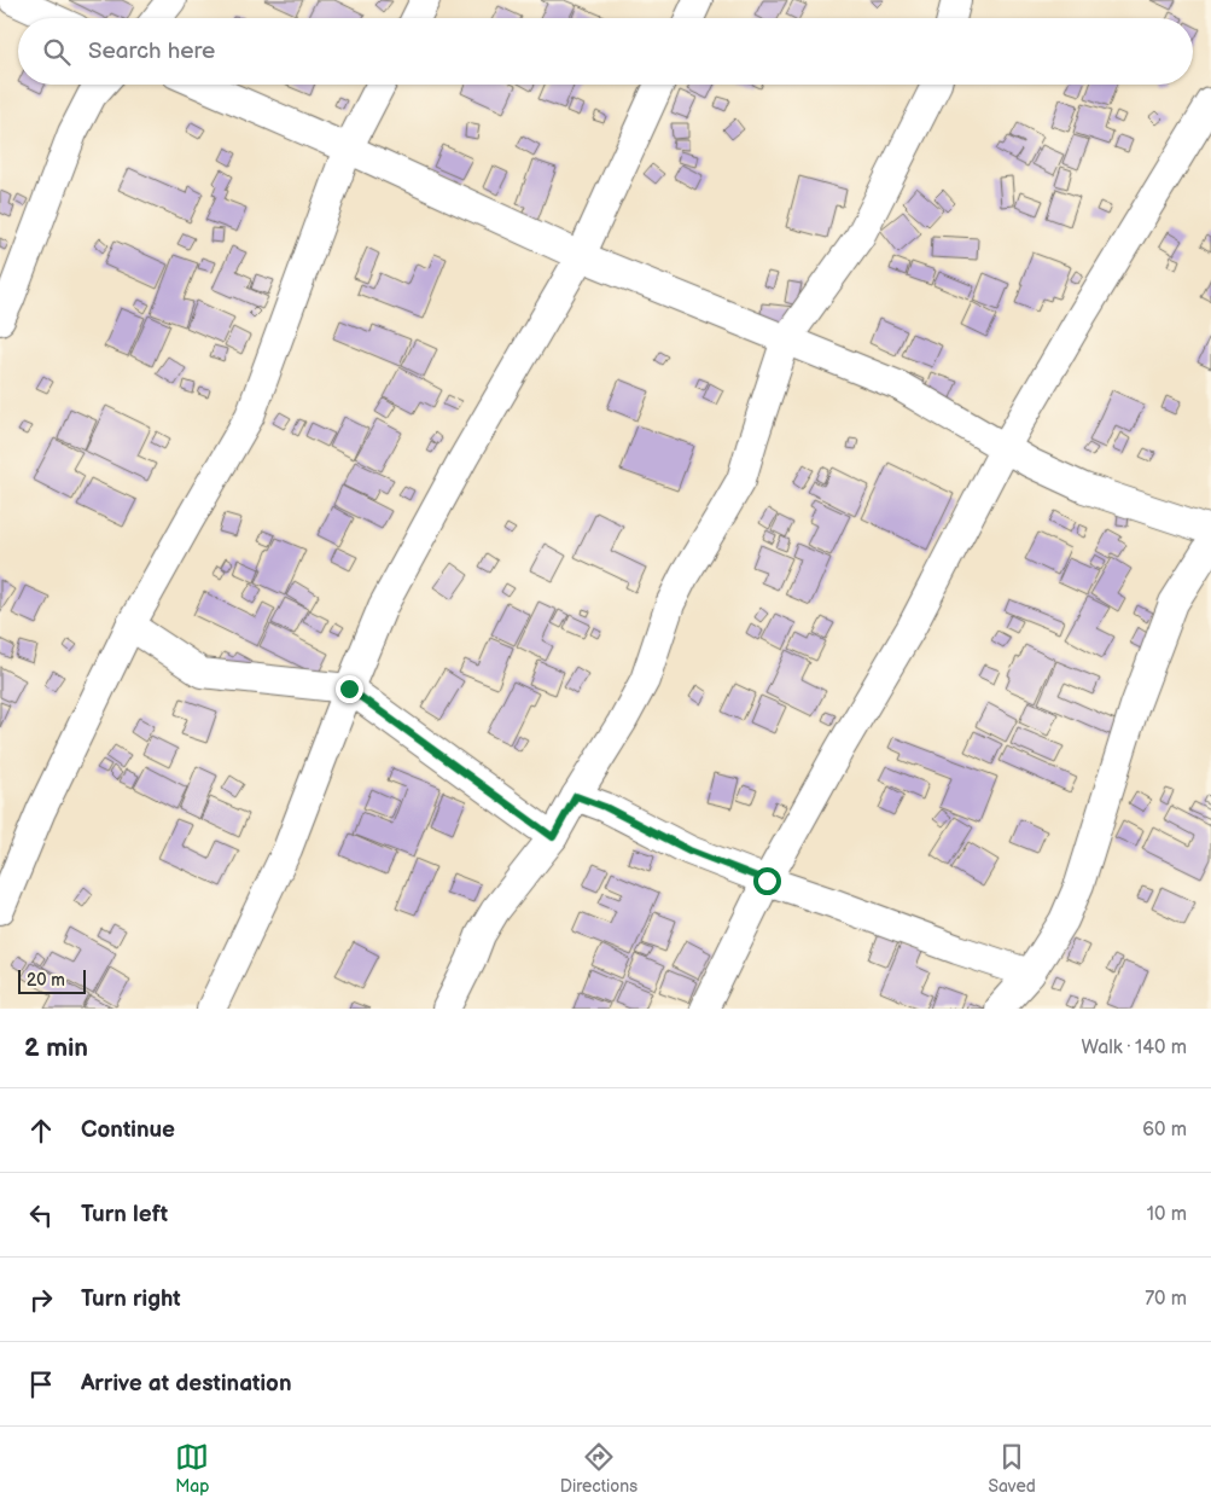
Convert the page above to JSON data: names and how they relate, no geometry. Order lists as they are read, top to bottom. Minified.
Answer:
{"scale_bar":"20 m","page":{"search":"Search here","scale":"20 m","heading":["2 min","Walk · 140 m"],"list":[["Continue","60 m"],["Turn left","10 m"],["Turn right","70 m"],"Arrive at destination"],"nav":["Map","Directions","Saved"]}}
